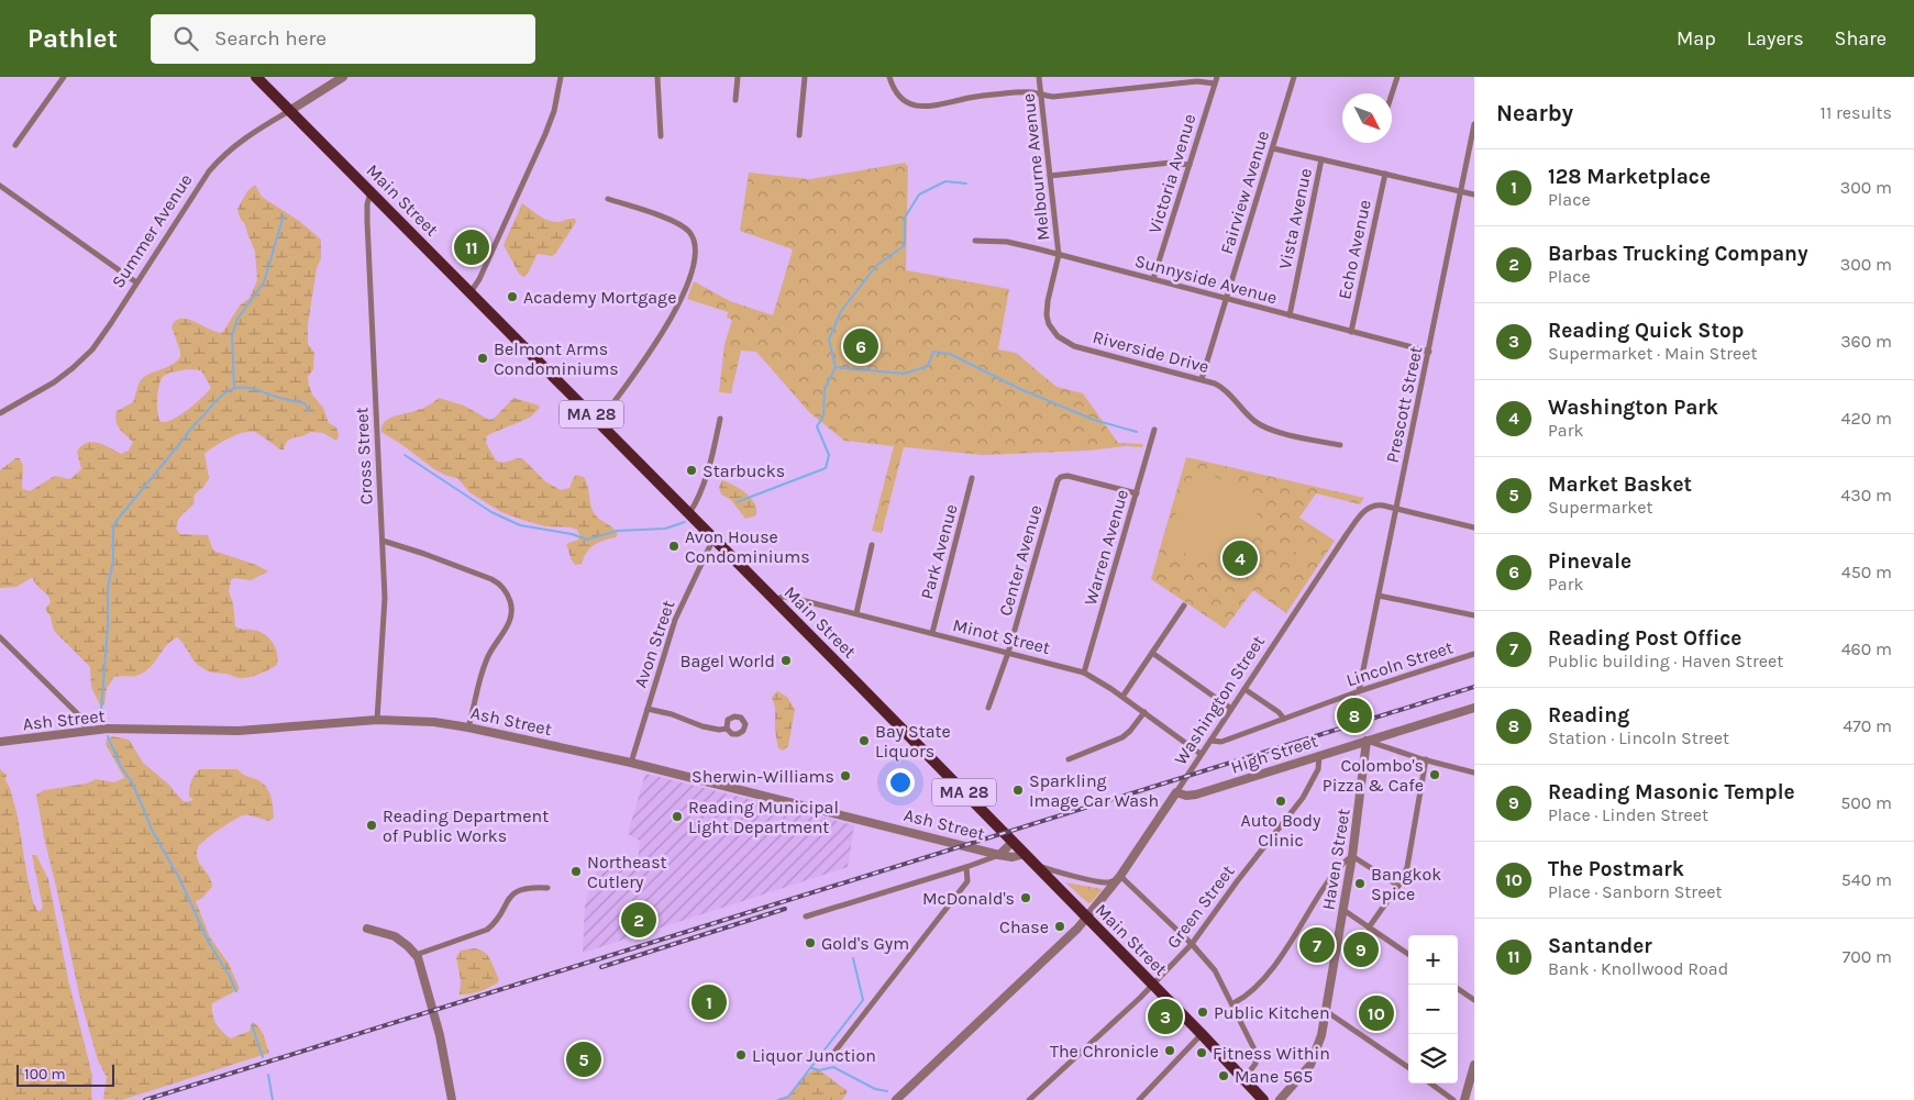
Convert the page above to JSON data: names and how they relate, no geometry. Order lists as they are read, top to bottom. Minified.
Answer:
{"streets":{"main road":["Main Street","MA 28"],"street":["Melbourne Avenue","Victoria Avenue","Fairview Avenue","Vista Avenue","Summer Avenue","Echo Avenue","Sunnyside Avenue","Riverside Drive","Prescott Street","Cross Street","Warren Avenue","Park Avenue","Center Avenue","Minot Street","Avon Street","Lincoln Street","Washington Street","Ash Street","High Street","Haven Street","Green Street"]},"crossings":[["Melbourne Avenue","Sunnyside Avenue"],["Melbourne Avenue","Riverside Drive"],["Victoria Avenue","Sunnyside Avenue"],["Fairview Avenue","Sunnyside Avenue"],["Fairview Avenue","Riverside Drive"],["Main Street","Summer Avenue"],["Main Street","Cross Street"],["Main Street","Minot Street"],["Main Street","Avon Street"],["Main Street","Washington Street"],["Main Street","Ash Street"],["Main Street","Green Street"],["Vista Avenue","Sunnyside Avenue"],["Echo Avenue","Sunnyside Avenue"],["Sunnyside Avenue","Riverside Drive"],["Sunnyside Avenue","Prescott Street"],["Prescott Street","Lincoln Street"],["Prescott Street","Washington Street"],["Cross Street","Ash Street"],["Warren Avenue","Center Avenue"],["Warren Avenue","Minot Street"],["Park Avenue","Minot Street"],["Center Avenue","Minot Street"],["Minot Street","Washington Street"],["Avon Street","Ash Street"],["Lincoln Street","Washington Street"],["Washington Street","High Street"],["High Street","Haven Street"],["High Street","Green Street"]],"places":["Academy Mortgage","Belmont Arms Condominiums","Starbucks","Avon House Condominiums","Bagel World","Bay State Liquors","Colombo's Pizza & Cafe","Sherwin-Williams","Sparkling Image Car Wash","Auto Body Clinic","Reading Municipal Light Department","Reading Department of Public Works","Northeast Cutlery","Bangkok Spice","McDonald's","Chase","Gold's Gym","Public Kitchen","The Chronicle","Fitness Within","Liquor Junction","Mane 565"],"scale_bar":"100 m","north":"bottom right","page":{"header":"Pathlet","search":"Search here","nav":["Map","Layers","Share"],"heading":["Nearby","11 results"],"list":[{"mark":"1","name":"128 Marketplace","note":"Place","value":"300 m"},{"mark":"2","name":"Barbas Trucking Company","note":"Place","value":"300 m"},{"mark":"3","name":"Reading Quick Stop","note":"Supermarket · Main Street","value":"360 m"},{"mark":"4","name":"Washington Park","note":"Park","value":"420 m"},{"mark":"5","name":"Market Basket","note":"Supermarket","value":"430 m"},{"mark":"6","name":"Pinevale","note":"Park","value":"450 m"},{"mark":"7","name":"Reading Post Office","note":"Public building · Haven Street","value":"460 m"},{"mark":"8","name":"Reading","note":"Station · Lincoln Street","value":"470 m"},{"mark":"9","name":"Reading Masonic Temple","note":"Place · Linden Street","value":"500 m"},{"mark":"10","name":"The Postmark","note":"Place · Sanborn Street","value":"540 m"},{"mark":"11","name":"Santander","note":"Bank · Knollwood Road","value":"700 m"}],"pins":["11","6","4","8","2","7","9","1","10","3","5"],"map_buttons":["+","−"],"scale":"100 m"}}
